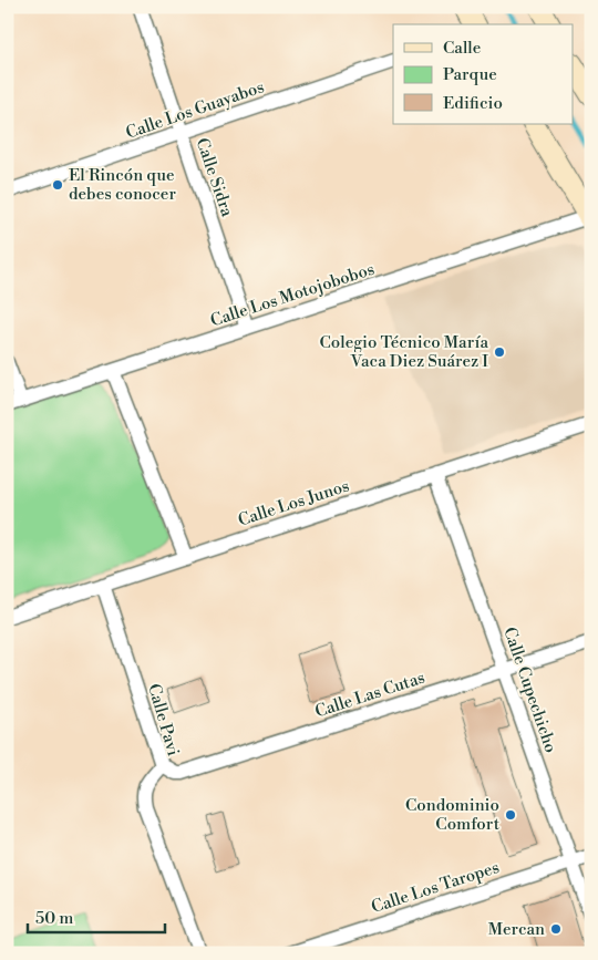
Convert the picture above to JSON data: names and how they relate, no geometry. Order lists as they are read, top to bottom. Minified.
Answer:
{"streets":{"street":["Calle Los Guayabos","Calle Sidra","Calle Los Motojobobos","Calle Los Junos","Calle Cupechicho","Calle Las Cutas","Calle Pavi","Calle Los Taropes"]},"crossings":[["Calle Los Guayabos","Calle Sidra"],["Calle Sidra","Calle Los Motojobobos"],["Calle Los Junos","Calle Cupechicho"],["Calle Los Junos","Calle Pavi"],["Calle Cupechicho","Calle Las Cutas"],["Calle Cupechicho","Calle Los Taropes"],["Calle Las Cutas","Calle Pavi"]],"places":["El Rincón que debes conocer","Colegio Técnico María Vaca Diez Suárez I","Condominio Comfort","Mercan"],"legend":["Calle","Parque","Edificio"],"scale_bar":"50 m"}
